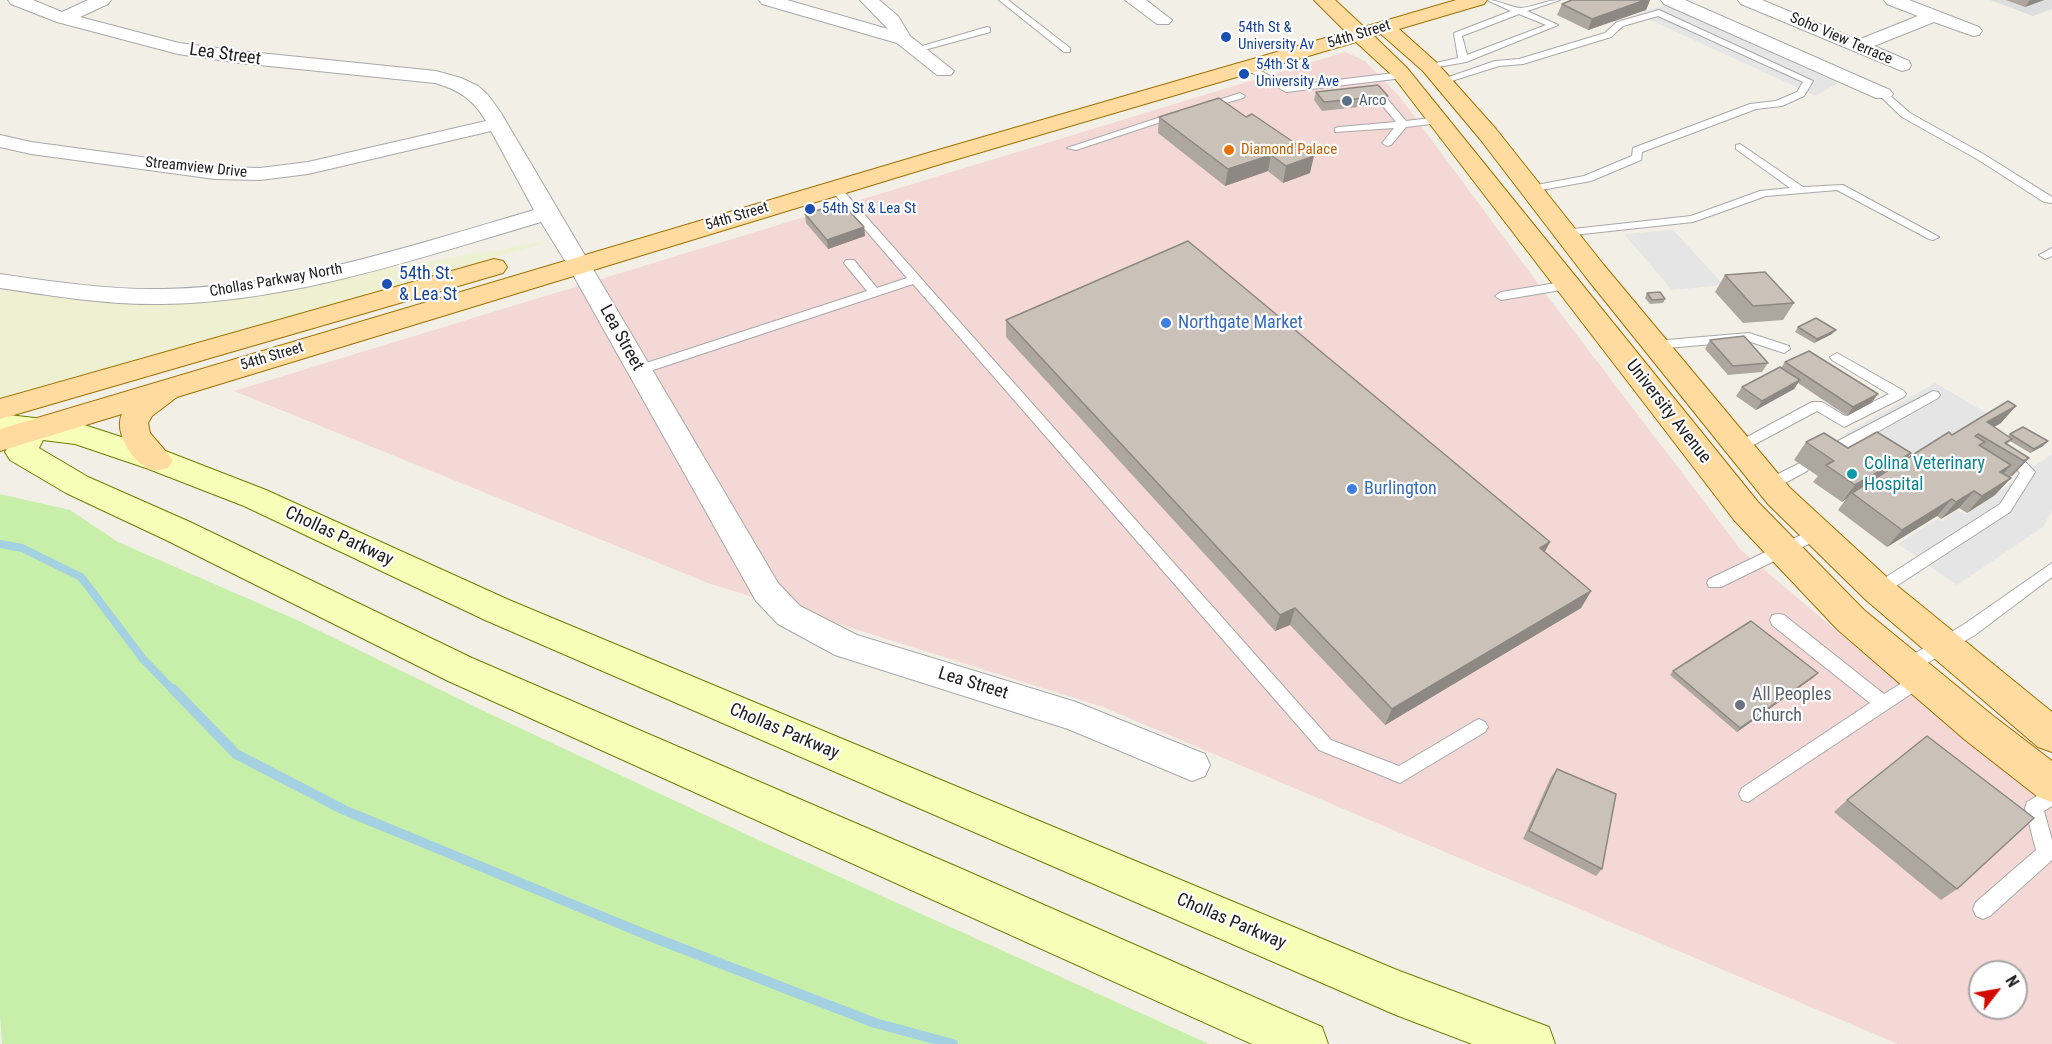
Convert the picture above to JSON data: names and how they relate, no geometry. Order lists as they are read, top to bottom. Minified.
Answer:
{"streets":{"main road":["54th Street","University Avenue","Chollas Parkway"],"street":["Soho View Terrace","Lea Street","Streamview Drive","Chollas Parkway North"]},"crossings":[["54th Street","Lea Street"],["54th Street","University Avenue"],["54th Street","Chollas Parkway"],["Lea Street","Streamview Drive"],["Lea Street","Chollas Parkway North"]],"places":["54th St & University Av","54th St & University Ave","Arco","Diamond Palace","54th St & Lea St","54th St. & Lea St","Northgate Market","Colina Veterinary Hospital","Burlington","All Peoples Church"],"north":"top right"}
